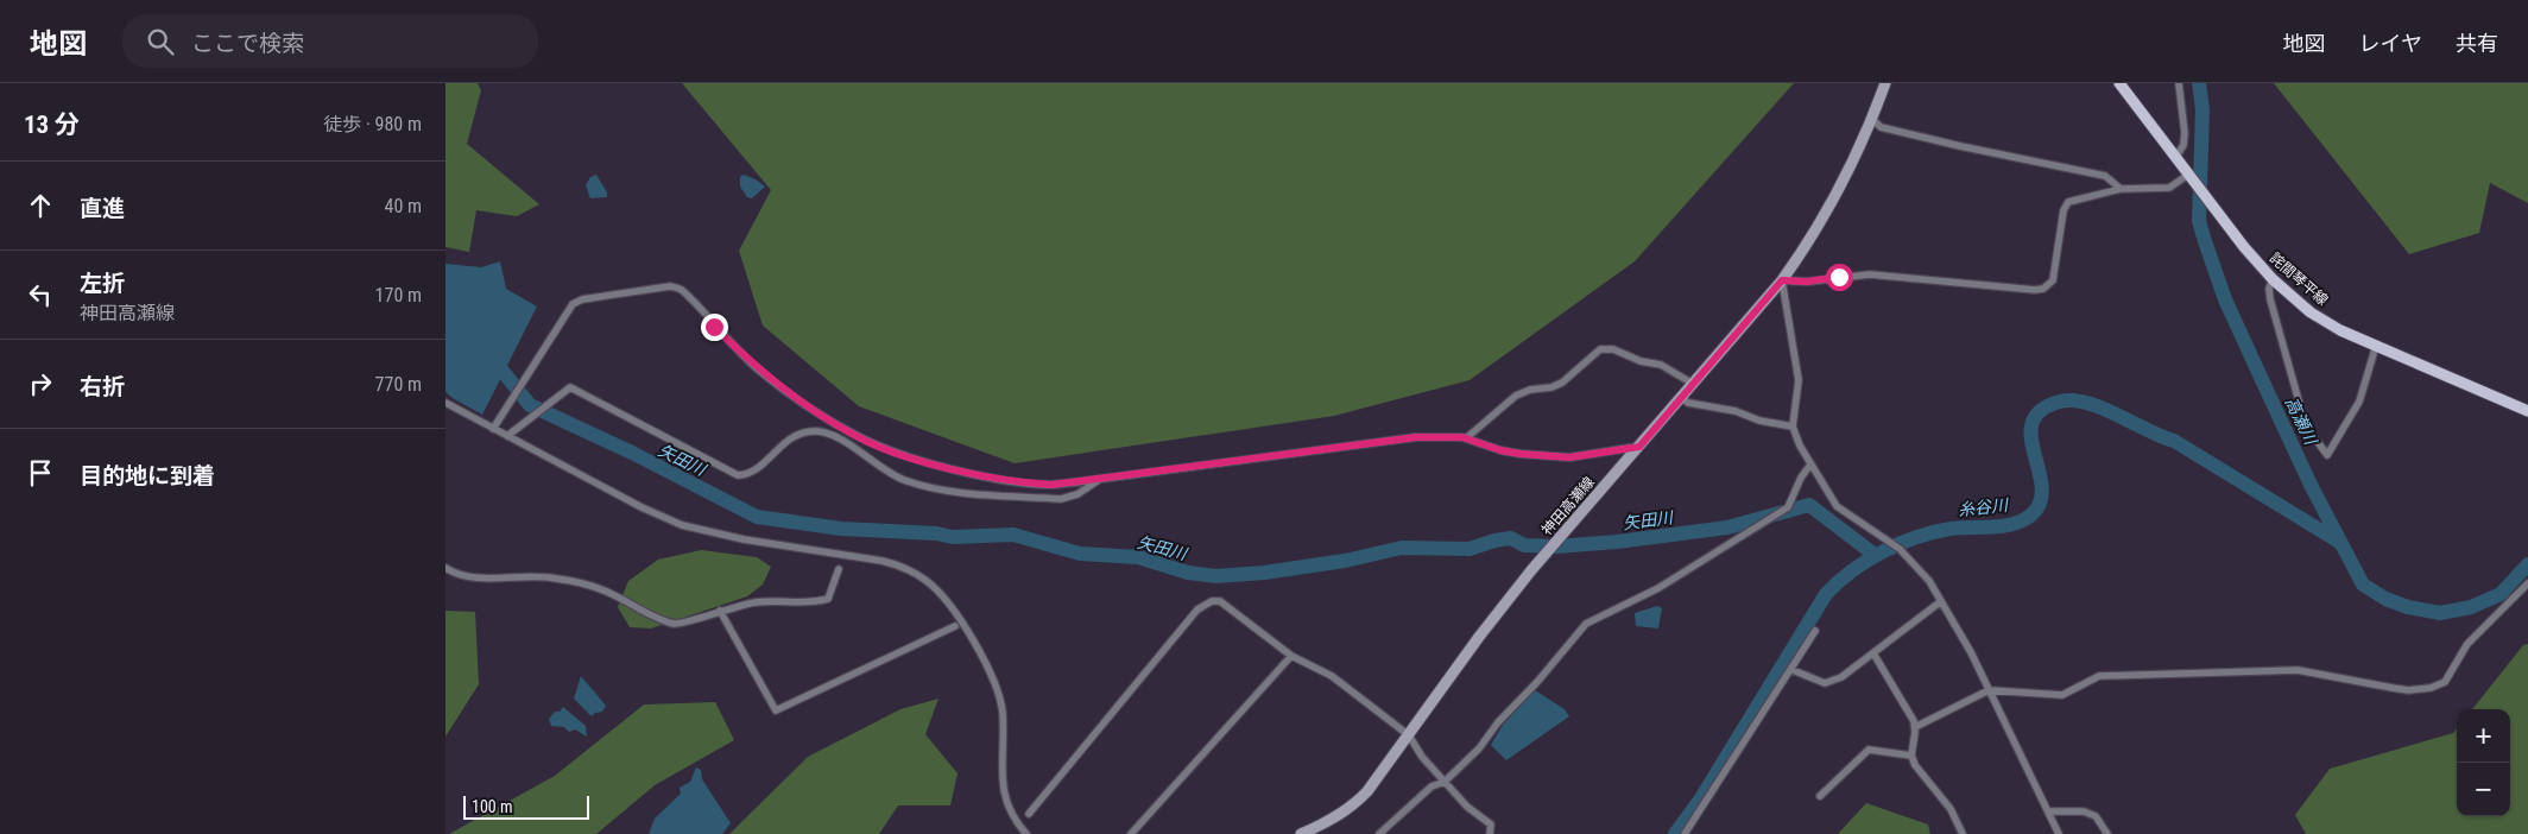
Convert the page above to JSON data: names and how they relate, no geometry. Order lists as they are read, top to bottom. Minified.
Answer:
{"streets":{"main road":["詫間琴平線","神田高瀬線"]},"water":["高瀬川","矢田川","糸谷川"],"scale_bar":"100 m","page":{"header":"地図","search":"ここで検索","nav":["地図","レイヤ","共有"],"heading":["13 分","徒歩 · 980 m"],"list":[["直進","40 m"],["左折","神田高瀬線","170 m"],["右折","770 m"],"目的地に到着"],"map_buttons":["+","−"],"scale":"100 m"}}
